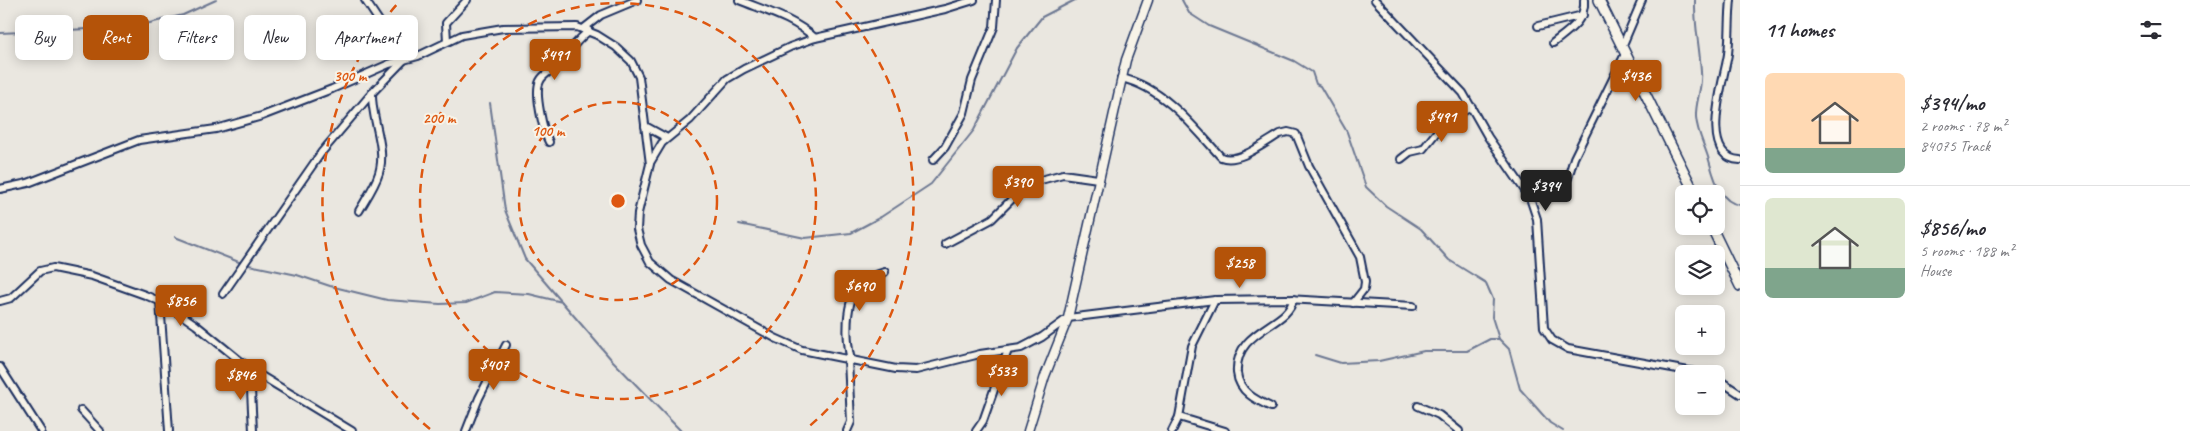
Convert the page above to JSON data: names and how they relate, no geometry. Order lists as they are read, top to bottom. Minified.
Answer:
{"page":{"heading":"11 homes","chip":["Buy","Rent","Filters","New","Apartment"],"price":["$491","$436","$491","$390","$394","$258","$690","$856","$407","$533","$846"],"list":[{"name":"$394/mo","note":"2 rooms · 78 m² · 84075 Track"},{"name":"$856/mo","note":"5 rooms · 188 m² · House"}],"map_buttons":["+","−"]},"rings":["300 m","200 m","100 m"]}
